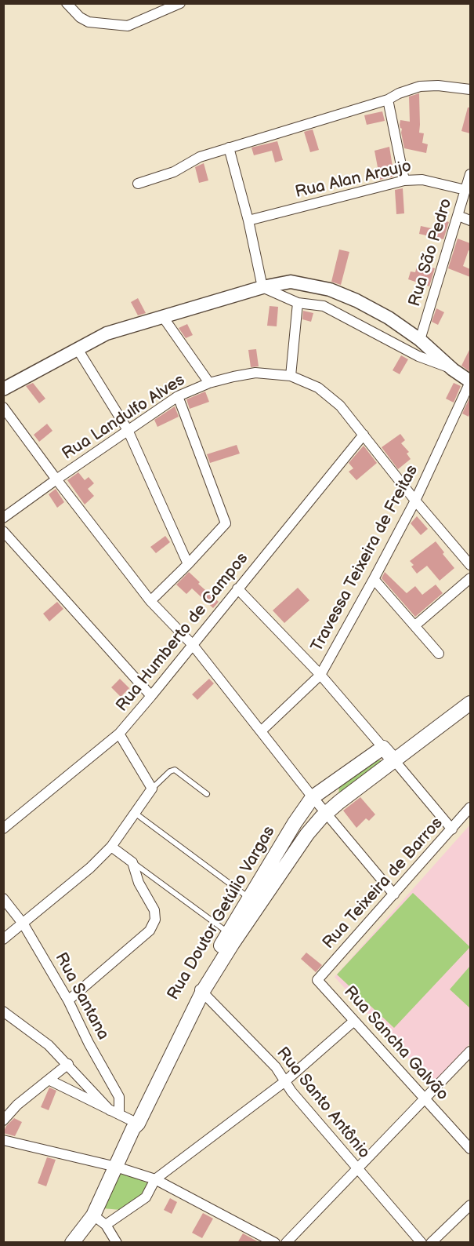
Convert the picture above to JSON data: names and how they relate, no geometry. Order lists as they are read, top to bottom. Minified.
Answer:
{"streets":{"main road":["Rua Doutor Getúlio Vargas"],"street":["Rua Alan Araujo","Rua São Pedro","Rua Landulfo Alves","Travessa Teixeira de Freitas","Rua Humberto de Campos","Rua Teixeira de Barros","Rua Santana","Rua Sancha Galvão","Rua Santo Antônio"]},"crossings":[["Rua Alan Araujo","Rua São Pedro"],["Rua Landulfo Alves","Travessa Teixeira de Freitas"],["Rua Landulfo Alves","Rua Humberto de Campos"],["Rua Teixeira de Barros","Rua Sancha Galvão"],["Rua Doutor Getúlio Vargas","Rua Santo Antônio"]]}
